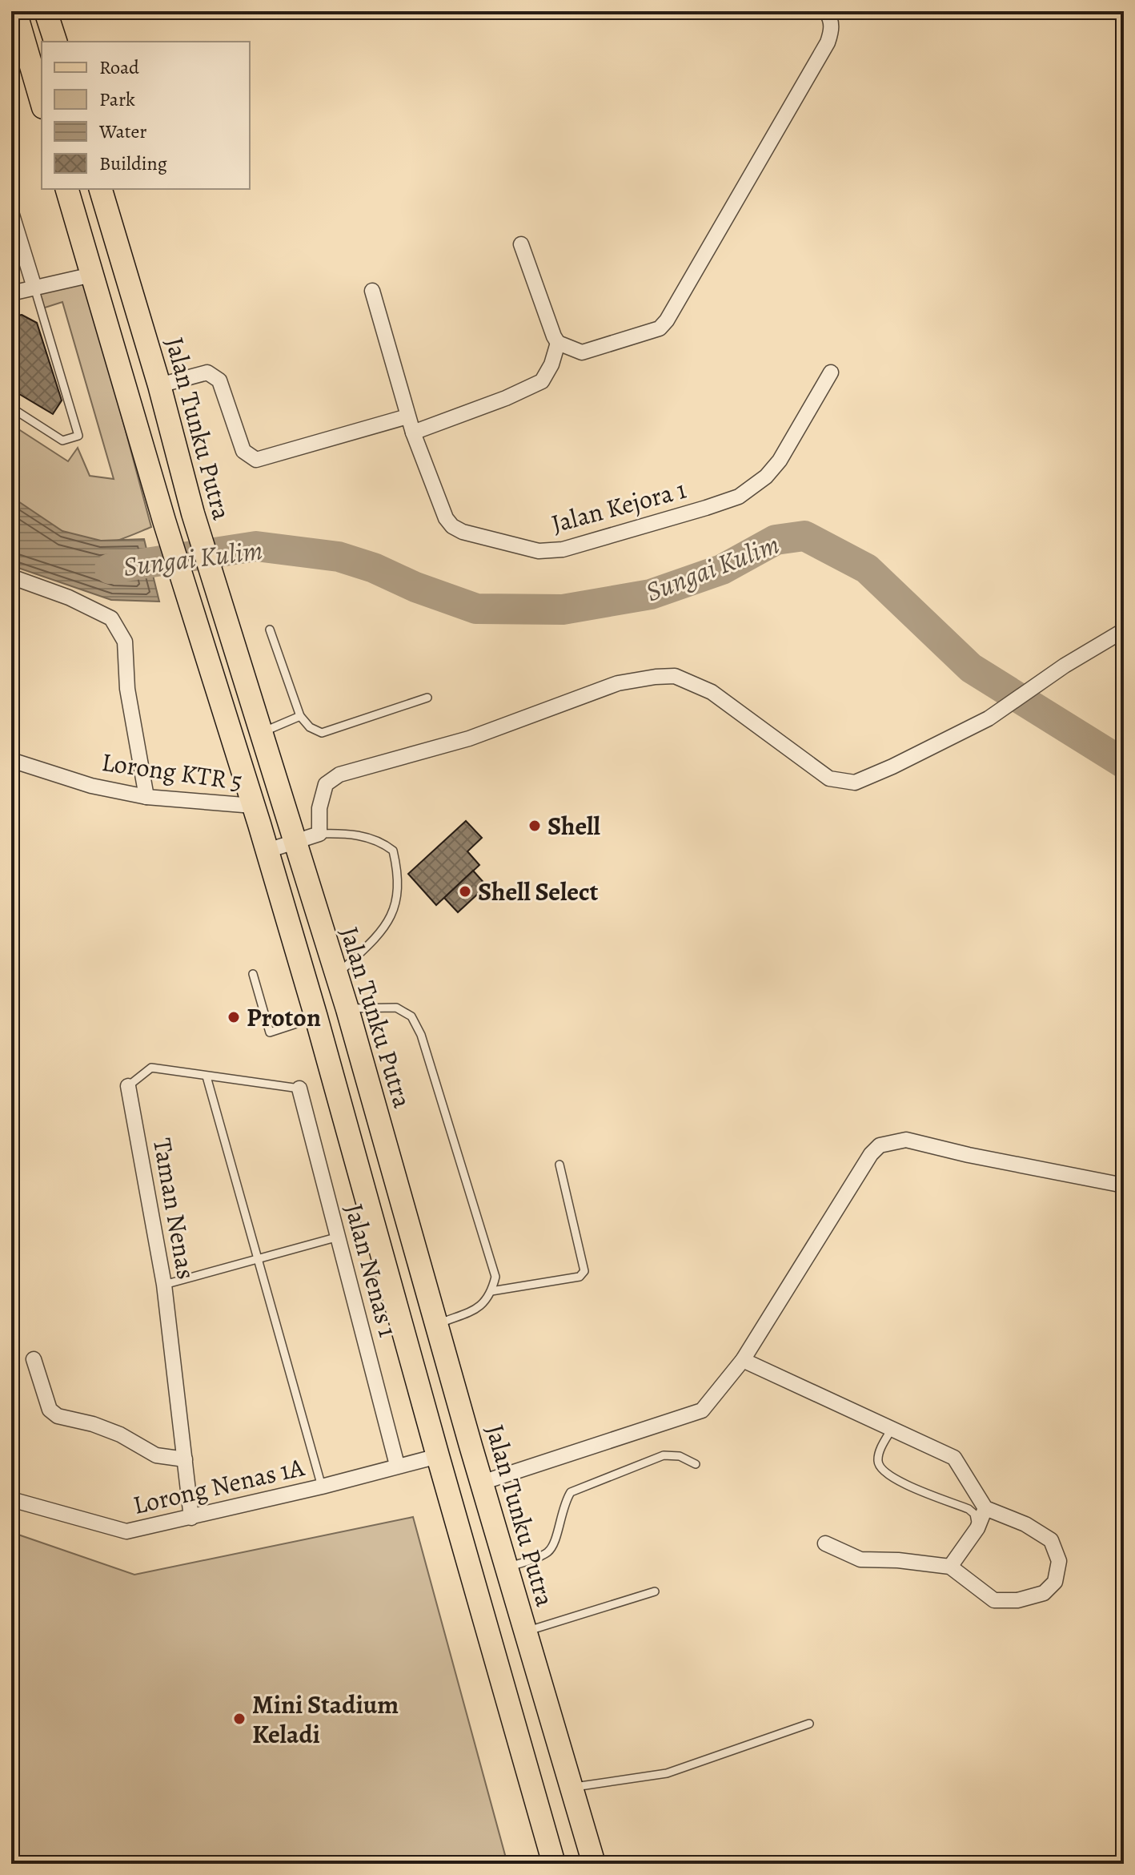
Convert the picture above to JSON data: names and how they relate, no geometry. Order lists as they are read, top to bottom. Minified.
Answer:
{"streets":{"main road":["Jalan Tunku Putra"],"street":["Jalan Kejora 1","Lorong KTR 5","Taman Nenas","Jalan Nenas 1","Lorong Nenas 1A"]},"crossings":[["Taman Nenas","Jalan Nenas 1"],["Taman Nenas","Lorong Nenas 1A"],["Jalan Nenas 1","Lorong Nenas 1A"]],"water":["Sungai Kulim"],"places":["Shell","Shell Select","Proton","Mini Stadium Keladi"],"legend":["Road","Park","Water","Building"]}
